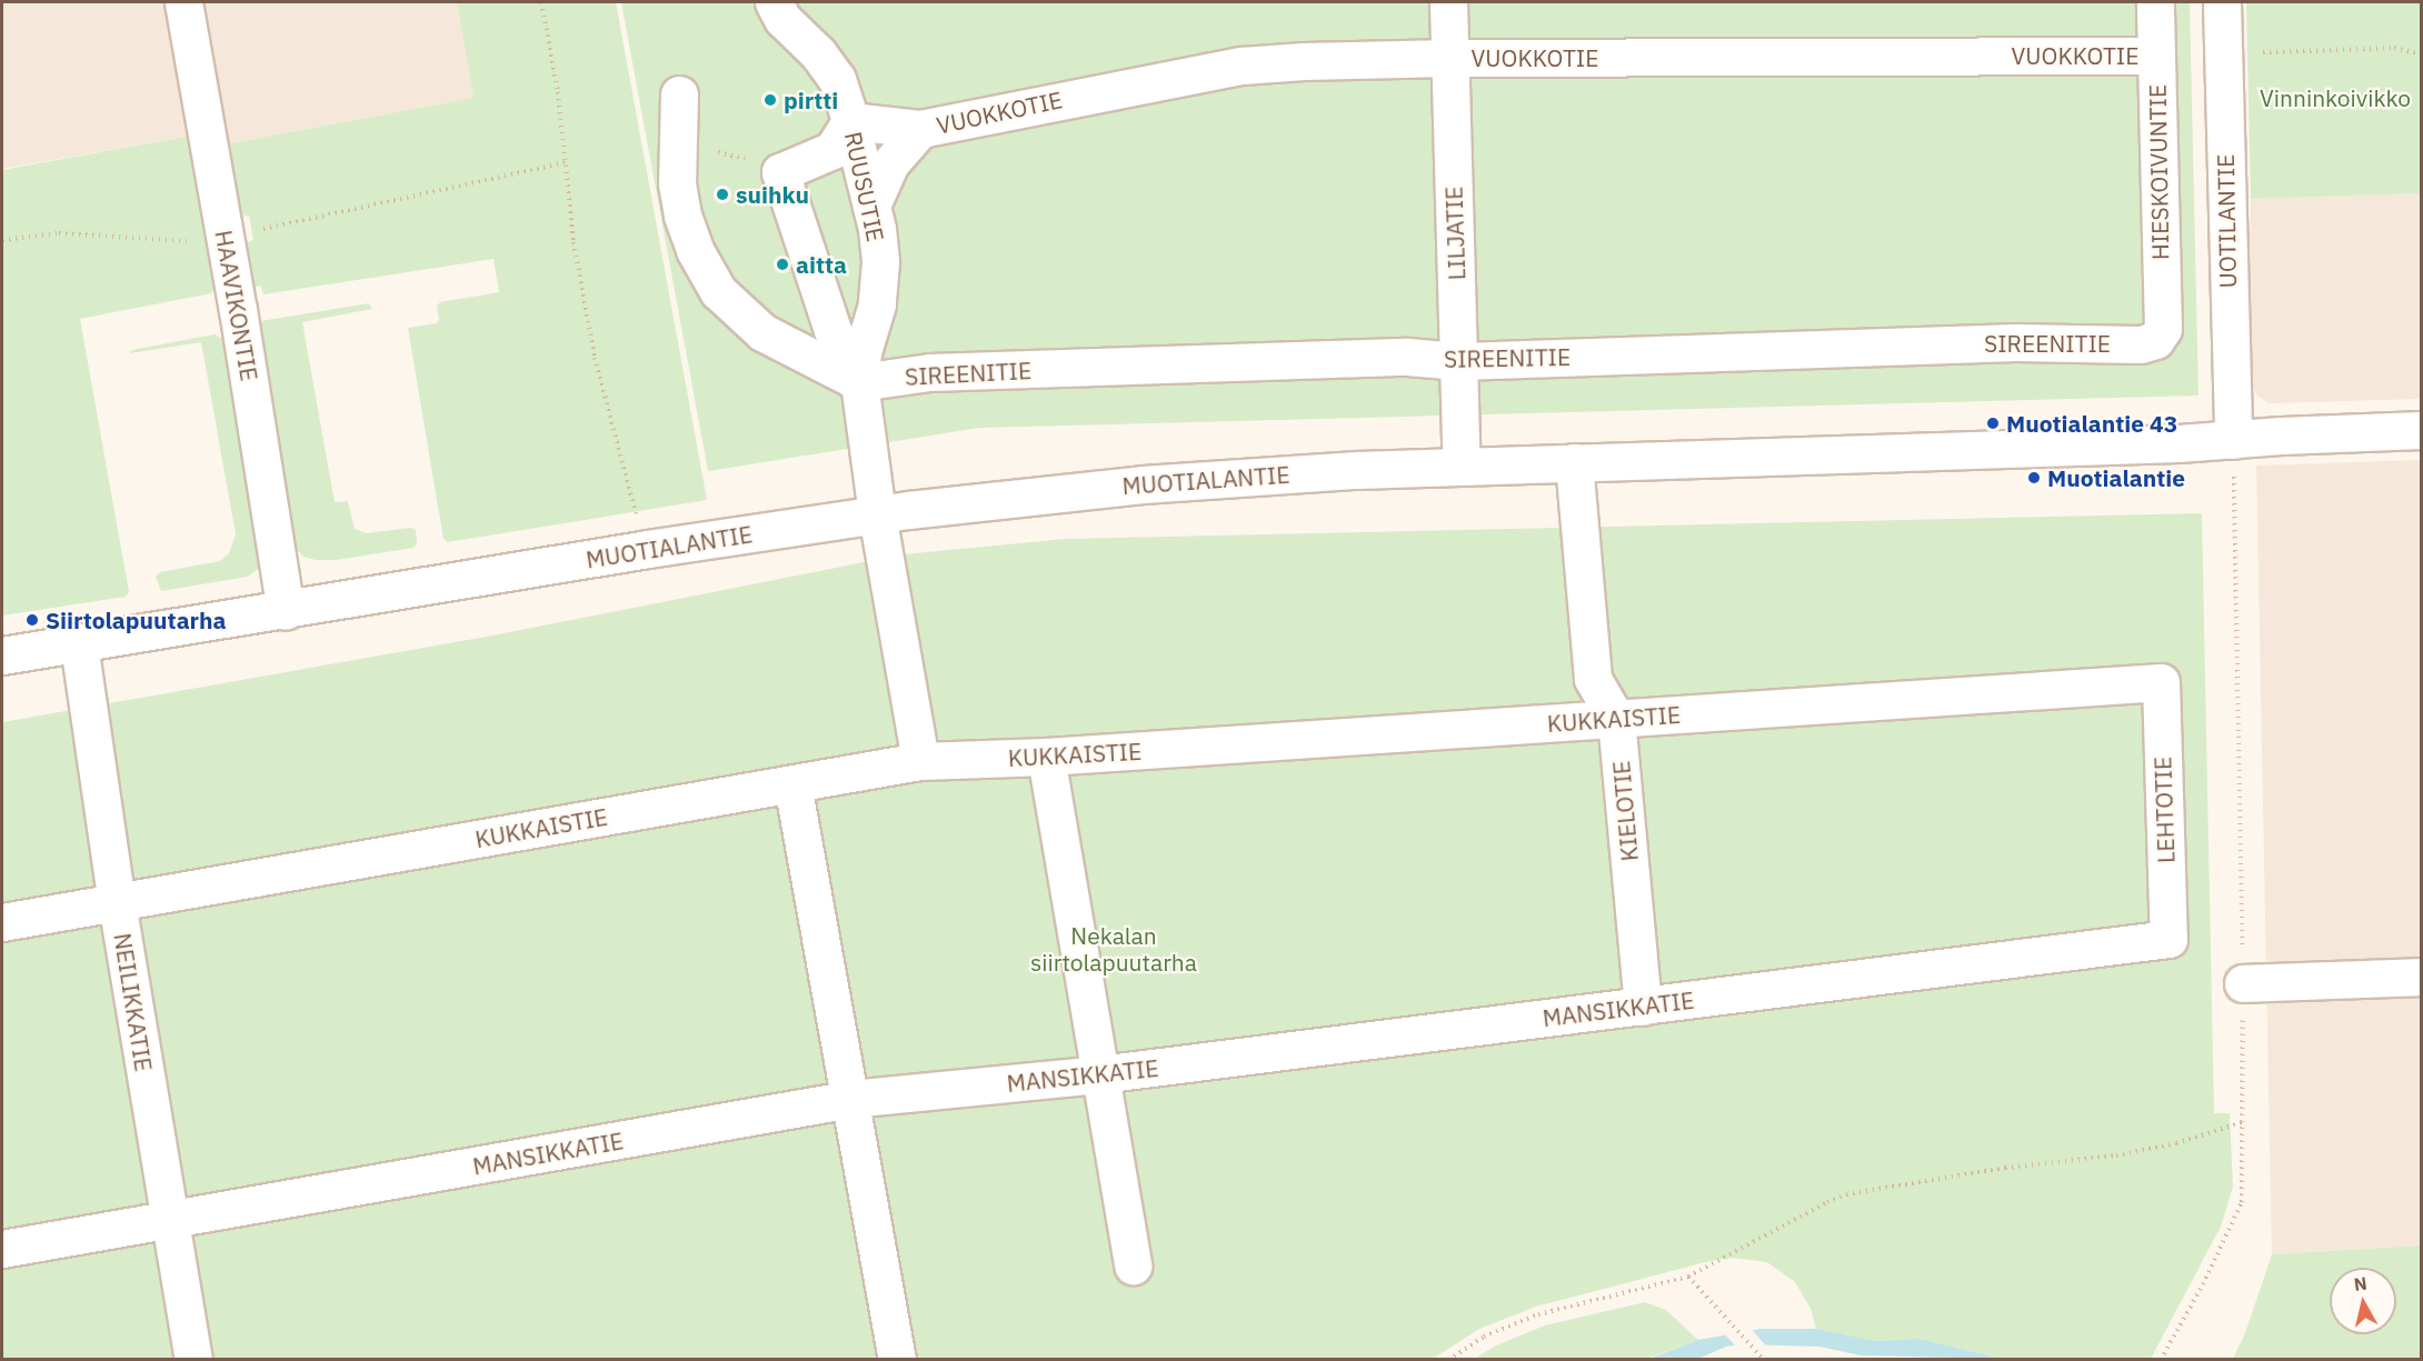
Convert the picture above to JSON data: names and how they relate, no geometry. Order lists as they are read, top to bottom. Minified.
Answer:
{"streets":{"street":["VUOKKOTIE","HIESKOIVUNTIE","RUUSUTIE","UOTILANTIE","LILJATIE","HAAVIKONTIE","SIREENITIE","MUOTIALANTIE","KUKKAISTIE","LEHTOTIE","KIELOTIE","NEILIKKATIE","MANSIKKATIE"]},"crossings":[["VUOKKOTIE","HIESKOIVUNTIE"],["VUOKKOTIE","RUUSUTIE"],["VUOKKOTIE","LILJATIE"],["HIESKOIVUNTIE","SIREENITIE"],["RUUSUTIE","SIREENITIE"],["RUUSUTIE","MUOTIALANTIE"],["RUUSUTIE","KUKKAISTIE"],["UOTILANTIE","MUOTIALANTIE"],["LILJATIE","SIREENITIE"],["LILJATIE","MUOTIALANTIE"],["HAAVIKONTIE","MUOTIALANTIE"],["MUOTIALANTIE","KIELOTIE"],["MUOTIALANTIE","NEILIKKATIE"],["KUKKAISTIE","LEHTOTIE"],["KUKKAISTIE","KIELOTIE"],["KUKKAISTIE","NEILIKKATIE"],["LEHTOTIE","MANSIKKATIE"],["KIELOTIE","MANSIKKATIE"],["NEILIKKATIE","MANSIKKATIE"]],"parks":["Vinninkoivikko","Nekalan siirtolapuutarha"],"places":["pirtti","suihku","aitta","Muotialantie 43","Muotialantie","Siirtolapuutarha"],"north":"top"}
